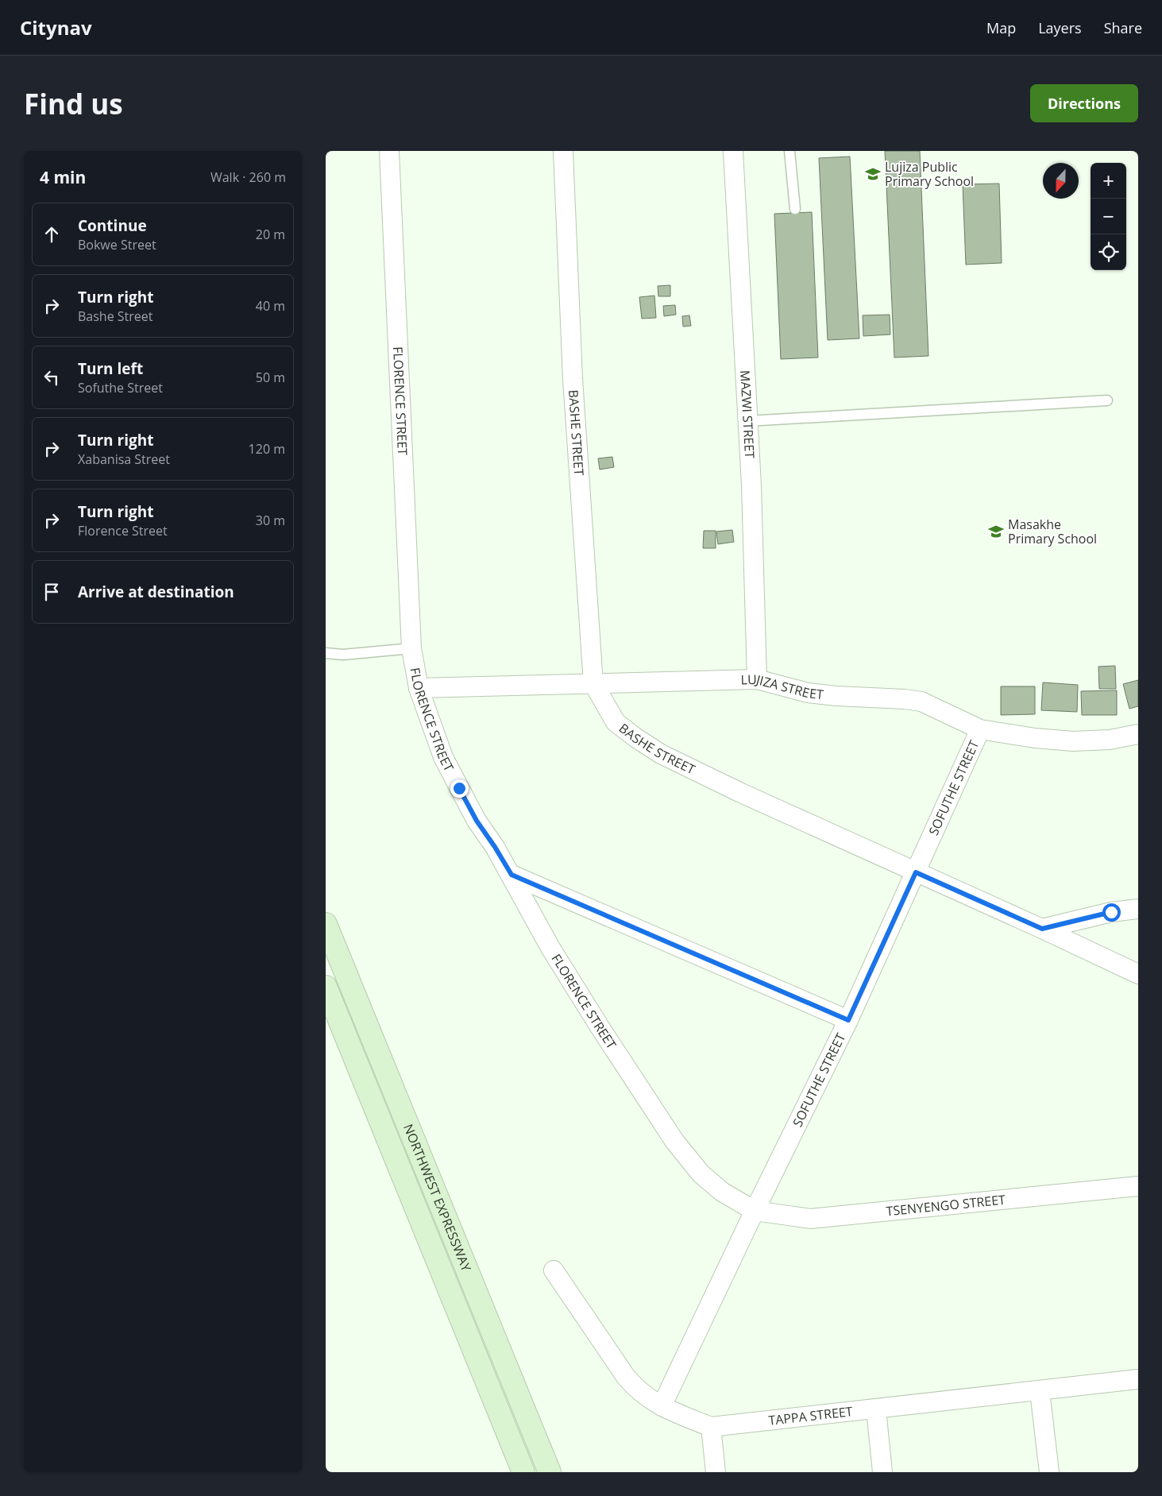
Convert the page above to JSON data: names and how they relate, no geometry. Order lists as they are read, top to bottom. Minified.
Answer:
{"streets":{"main road":["NORTHWEST EXPRESSWAY"],"street":["FLORENCE STREET","MAZWI STREET","BASHE STREET","LUJIZA STREET","SOFUTHE STREET","TSENYENGO STREET","TAPPA STREET"]},"crossings":[["FLORENCE STREET","LUJIZA STREET"],["FLORENCE STREET","SOFUTHE STREET"],["FLORENCE STREET","TSENYENGO STREET"],["MAZWI STREET","LUJIZA STREET"],["BASHE STREET","LUJIZA STREET"],["BASHE STREET","SOFUTHE STREET"],["LUJIZA STREET","SOFUTHE STREET"],["SOFUTHE STREET","TSENYENGO STREET"],["SOFUTHE STREET","TAPPA STREET"]],"places":{"school or university":["Lujiza Public Primary School","Masakhe Primary School"]},"north":"bottom","page":{"header":"Citynav","nav":["Map","Layers","Share"],"buttons":"Directions","title":"Find us","heading":["4 min","Walk · 260 m"],"map_buttons":["+","−"],"list":[["Continue","Bokwe Street","20 m"],["Turn right","Bashe Street","40 m"],["Turn left","Sofuthe Street","50 m"],["Turn right","Xabanisa Street","120 m"],["Turn right","Florence Street","30 m"],"Arrive at destination"]}}
